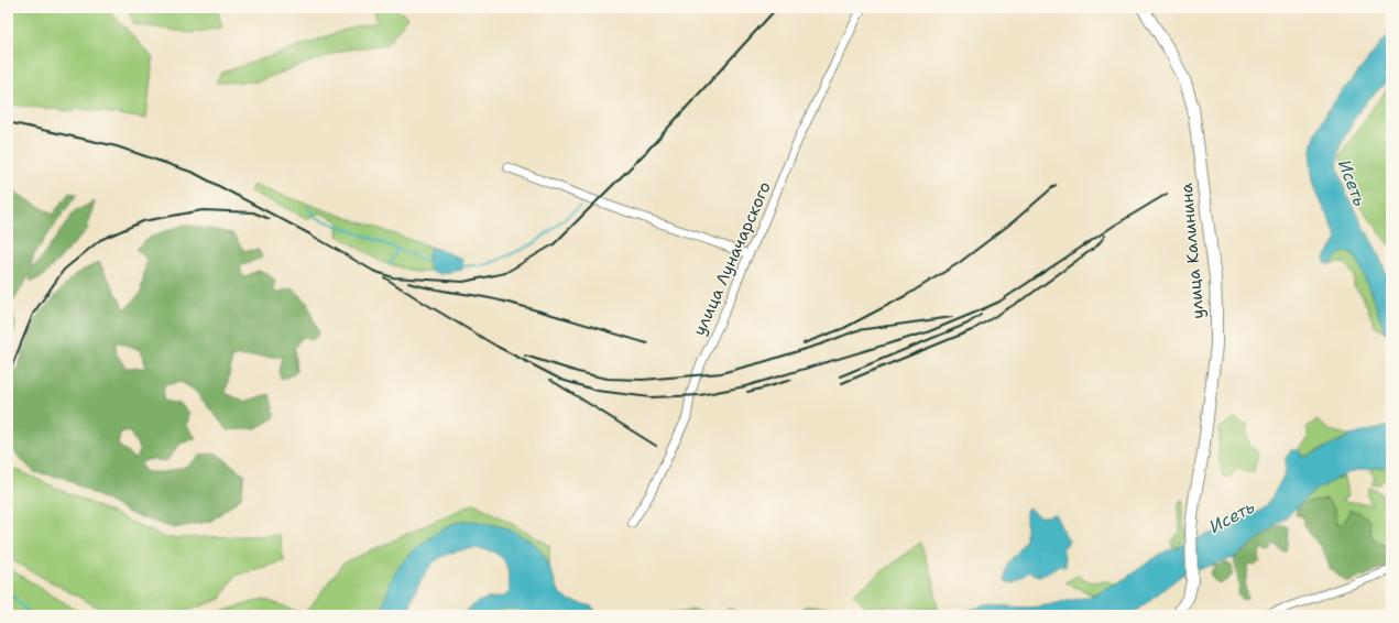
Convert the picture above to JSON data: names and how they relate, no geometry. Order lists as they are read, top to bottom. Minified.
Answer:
{"streets":{"main road":["улица Калинина"],"street":["улица Луначарского"]},"water":["Исеть"]}
